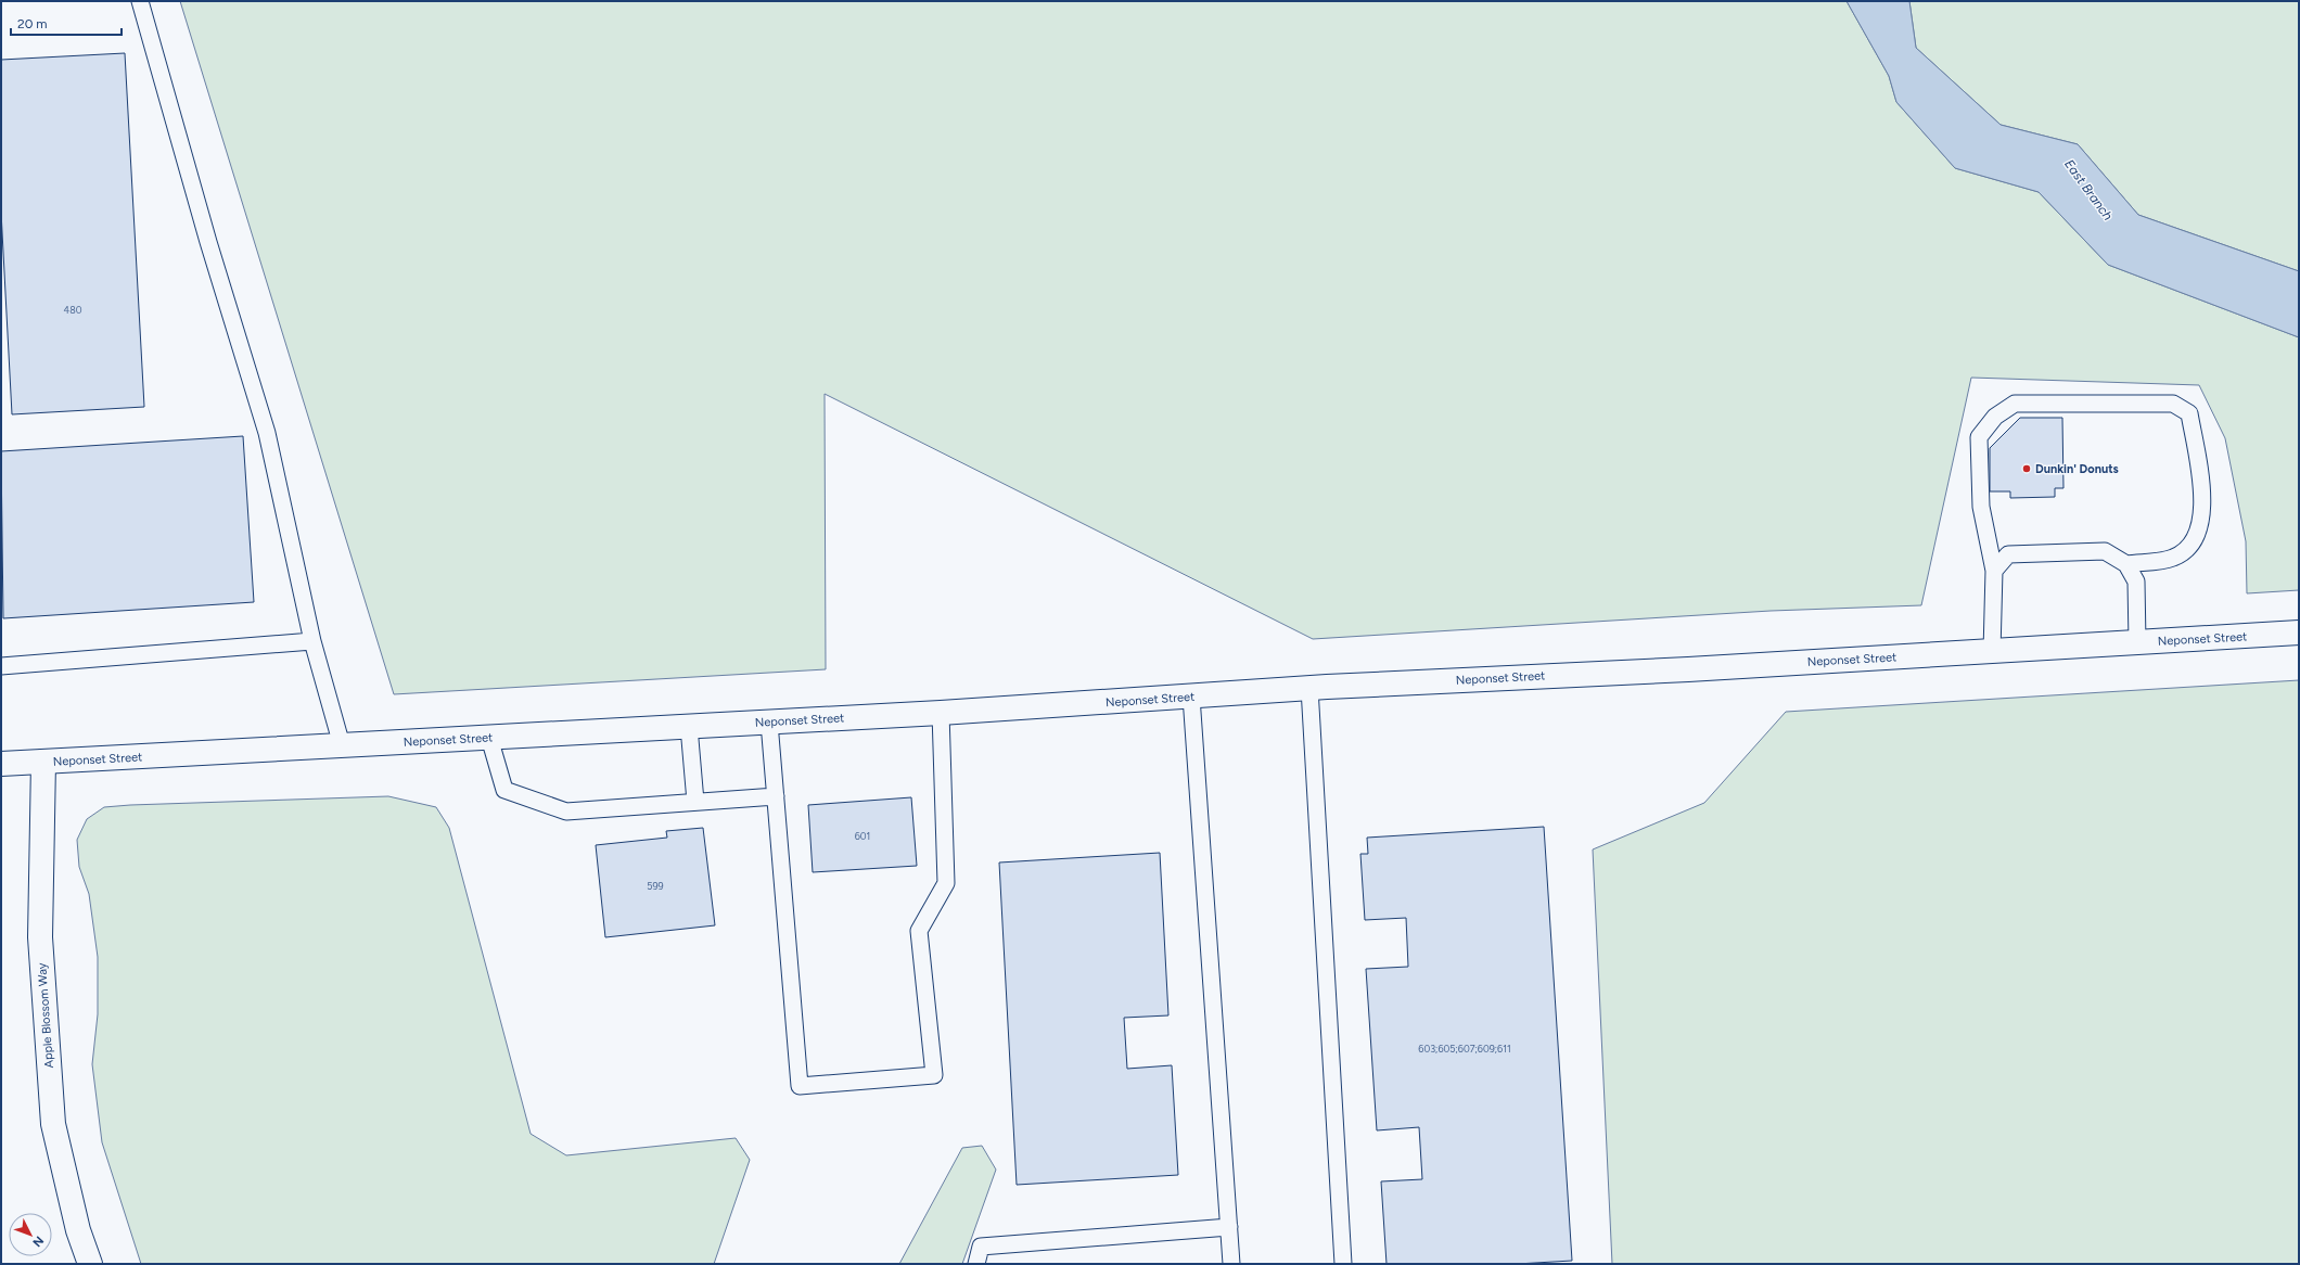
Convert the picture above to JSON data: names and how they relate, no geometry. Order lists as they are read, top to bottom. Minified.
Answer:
{"streets":{"main road":["Neponset Street","Apple Blossom Way"]},"crossings":[["Neponset Street","Apple Blossom Way"]],"water":["East Branch"],"places":["Dunkin' Donuts"],"house_numbers":["480","601","599","603;605;607;609;611"],"scale_bar":"20 m","north":"bottom right"}
